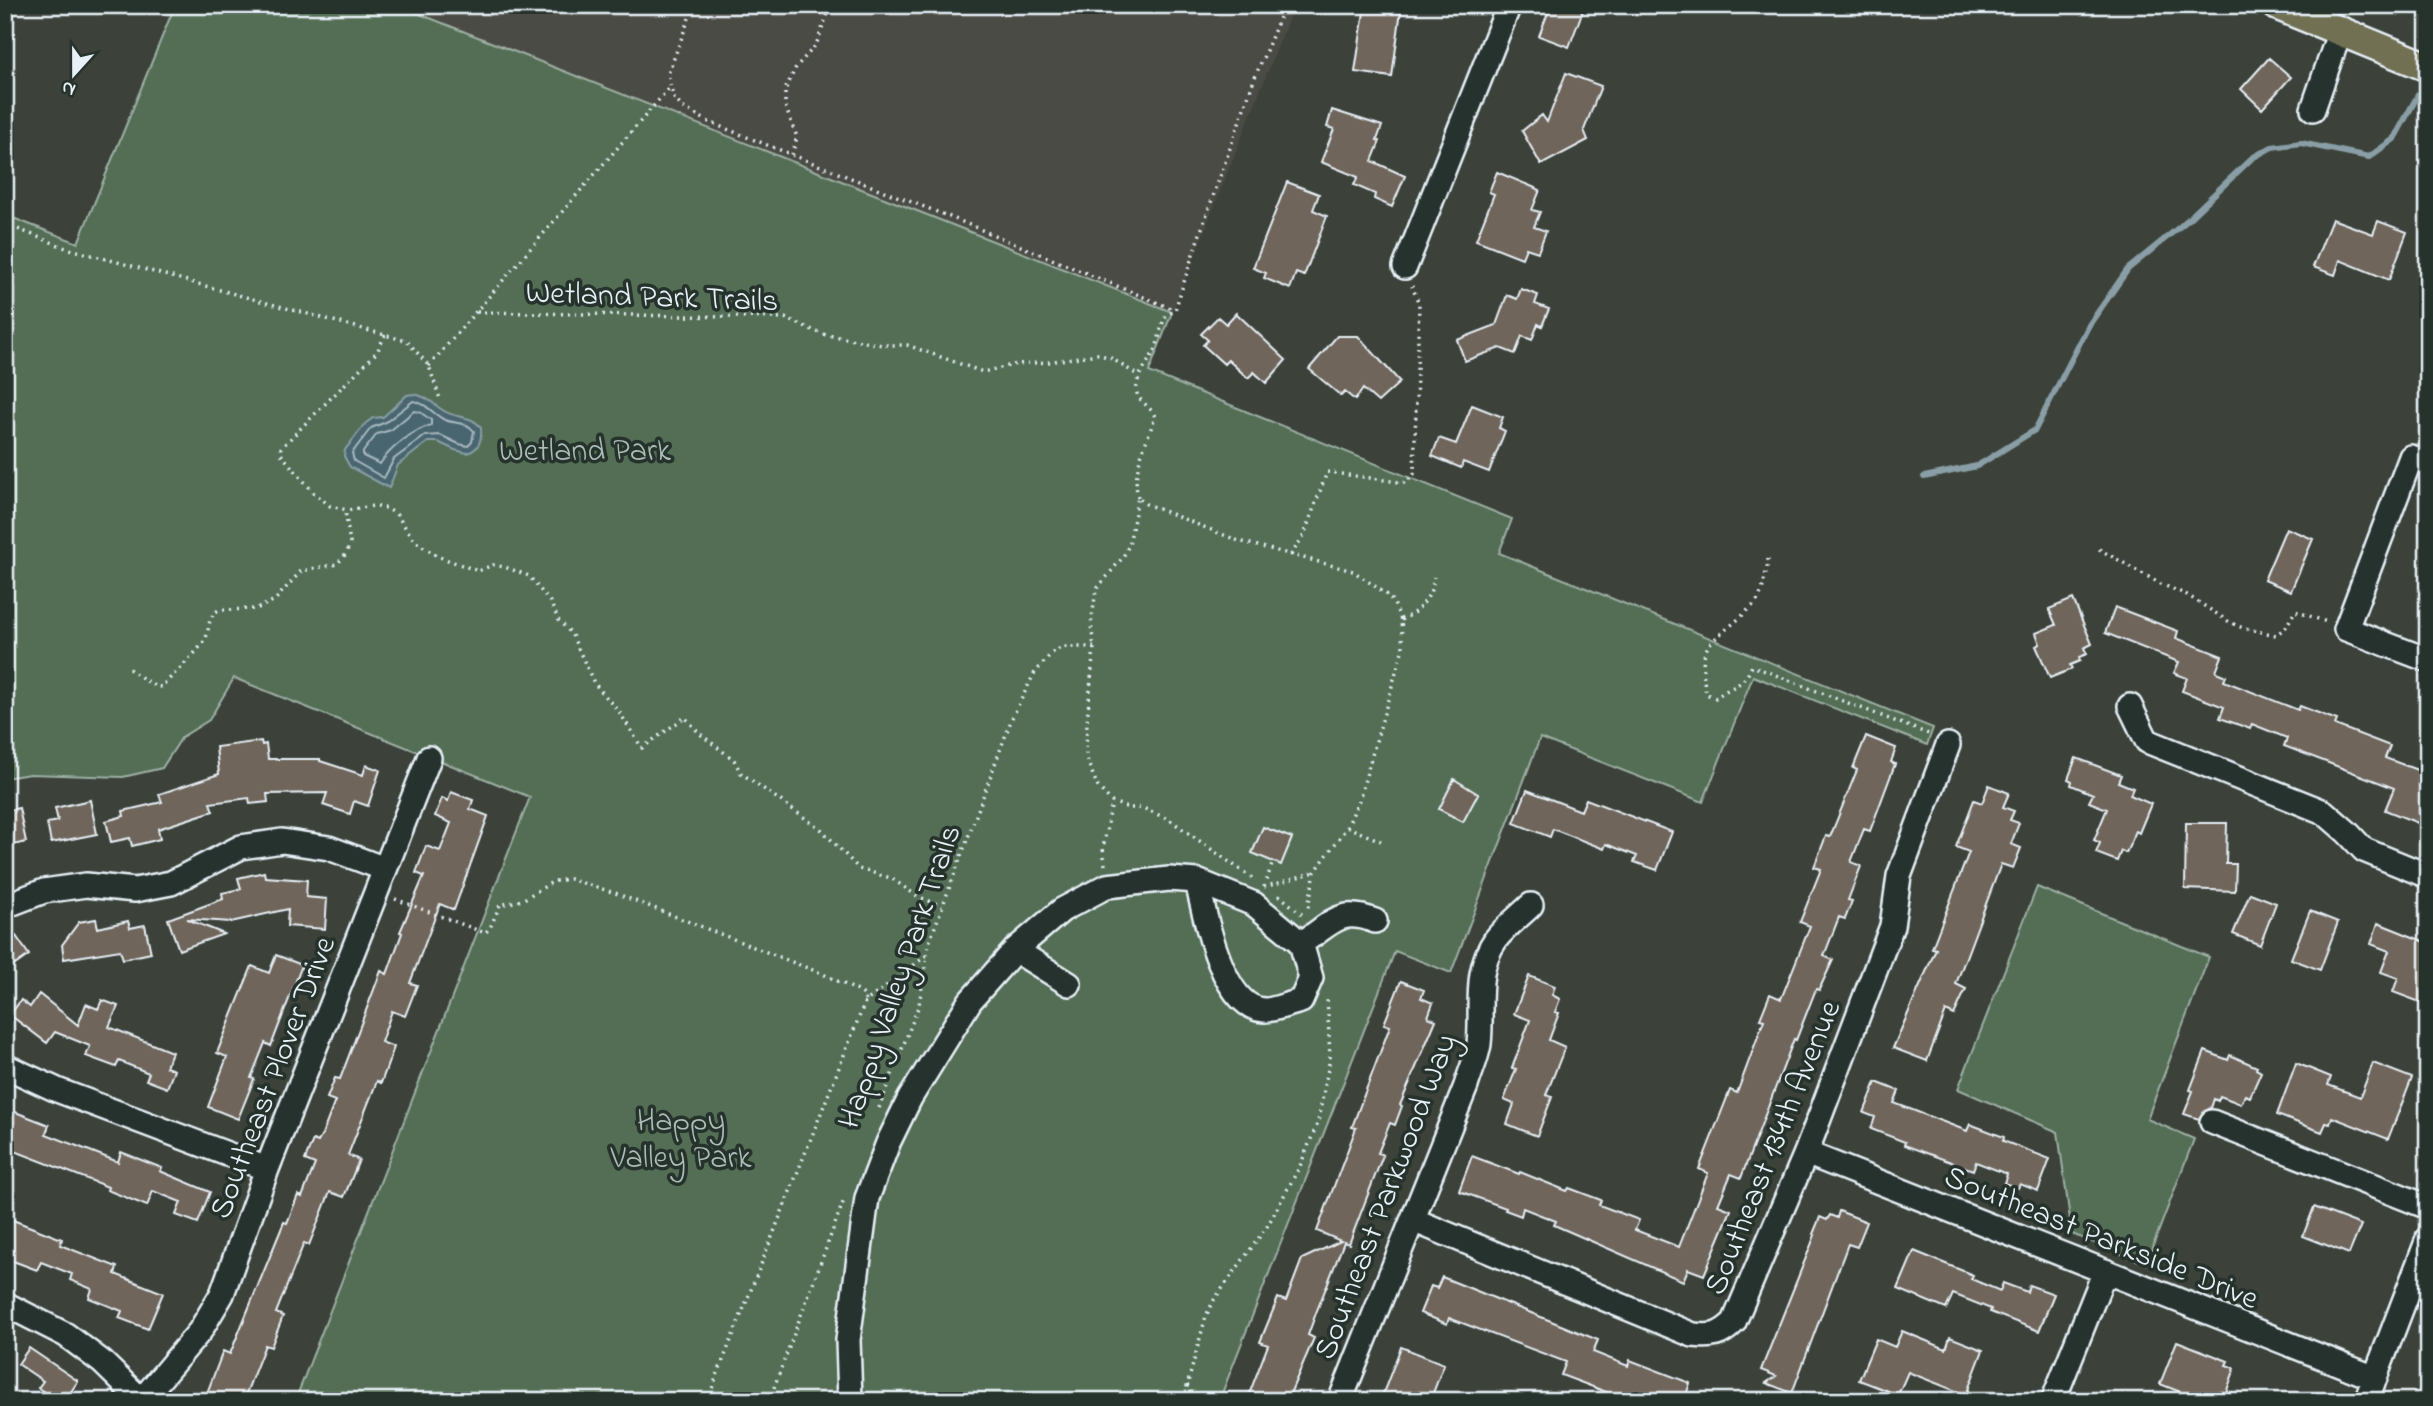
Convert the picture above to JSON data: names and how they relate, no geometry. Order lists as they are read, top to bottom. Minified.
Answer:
{"streets":{"street":["Southeast Plover Drive","Southeast 134th Avenue","Southeast Parkwood Way","Southeast Parkside Drive"],"path":["Wetland Park Trails","Happy Valley Park Trails"]},"crossings":[["Southeast 134th Avenue","Southeast Parkwood Way"],["Southeast 134th Avenue","Southeast Parkside Drive"]],"parks":["Wetland Park","Happy Valley Park"],"north":"bottom"}
